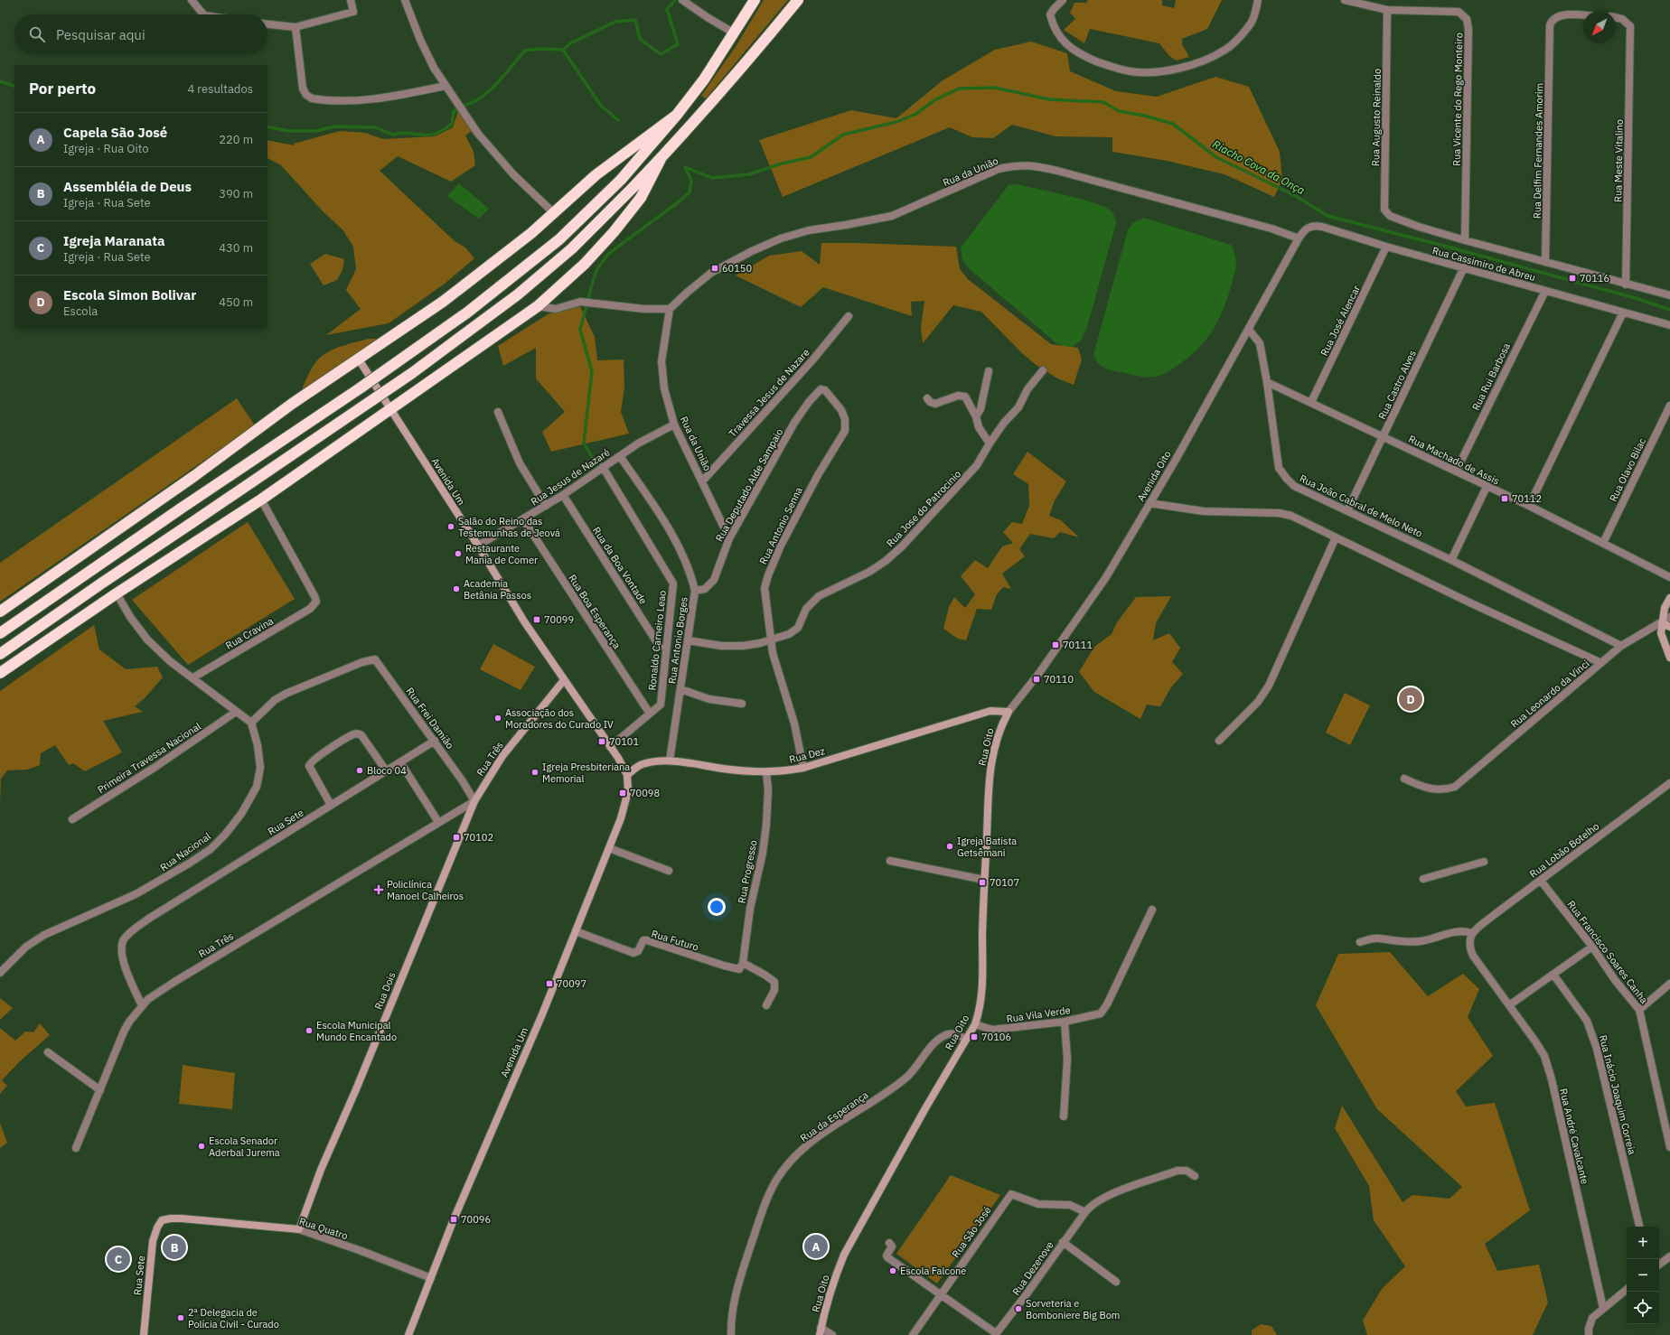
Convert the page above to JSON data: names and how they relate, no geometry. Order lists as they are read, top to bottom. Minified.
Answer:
{"streets":{"street":["Rua Vicente do Rego Monteiro","Rua Augusto Reinaldo","Rua Delfim Fernandes Amorim","Rua Meste Vitalino","Rua da União","Rua Cassimiro de Abreu","Rua José Alencar","Rua Rui Barbosa","Rua Castro Alves","Travessa Jesus de Nazare","Rua Machado de Assis","Rua Olavo Bilac","Avenida Oito","Rua Jesus de Nazaré","Avenida Um","Rua Deputado Alde Sampaio","Rua João Cabral de Melo Neto","Rua Jose do Patrocinio","Rua Antonio Senna","Rua da Boa Vontade","Rua Boa Esperança","Rua Cravina","Ronaldo Carneiro Leao","Rua Antonio Borges","Rua Leonardo da Vinci","Rua Frei Damião","Rua Oito","Rua Dez","Primeira Travessa Nacional","Rua Três","Rua Sete","Rua Lobão Botelho","Rua Nacional","Rua Progresso","Rua Futuro","Rua Francisco Soares Canha","Rua Dois","Rua Vila Verde","Rua Inácio Joaquim Correia","Rua da Esperança","Rua André Cavalcante","Rua Quatro","Rua São José","Rua Dezenove"]},"crossings":[["Rua Vicente do Rego Monteiro","Rua Augusto Reinaldo"],["Rua Vicente do Rego Monteiro","Rua Cassimiro de Abreu"],["Rua Augusto Reinaldo","Rua Cassimiro de Abreu"],["Rua Delfim Fernandes Amorim","Rua Cassimiro de Abreu"],["Rua Meste Vitalino","Rua Cassimiro de Abreu"],["Rua da União","Rua Cassimiro de Abreu"],["Rua da União","Travessa Jesus de Nazare"],["Rua da União","Avenida Oito"],["Rua da União","Rua Jesus de Nazaré"],["Rua da União","Rua Deputado Alde Sampaio"],["Rua Cassimiro de Abreu","Rua José Alencar"],["Rua Cassimiro de Abreu","Rua Rui Barbosa"],["Rua Cassimiro de Abreu","Rua Castro Alves"],["Rua Cassimiro de Abreu","Avenida Oito"],["Rua José Alencar","Rua Machado de Assis"],["Rua Rui Barbosa","Rua Machado de Assis"],["Rua Castro Alves","Rua Machado de Assis"],["Rua Castro Alves","Rua João Cabral de Melo Neto"],["Rua Machado de Assis","Rua Olavo Bilac"],["Rua Machado de Assis","Rua João Cabral de Melo Neto"],["Avenida Oito","Rua João Cabral de Melo Neto"],["Avenida Oito","Rua Oito"],["Avenida Oito","Rua Dez"],["Rua Jesus de Nazaré","Avenida Um"],["Rua Jesus de Nazaré","Rua da Boa Vontade"],["Rua Jesus de Nazaré","Rua Boa Esperança"],["Rua Jesus de Nazaré","Ronaldo Carneiro Leao"],["Rua Jesus de Nazaré","Rua Antonio Borges"],["Avenida Um","Ronaldo Carneiro Leao"],["Avenida Um","Rua Dez"],["Avenida Um","Rua Três"],["Avenida Um","Rua Futuro"],["Avenida Um","Rua Quatro"],["Rua Deputado Alde Sampaio","Rua Antonio Senna"],["Rua Deputado Alde Sampaio","Rua Antonio Borges"],["Rua João Cabral de Melo Neto","Rua Leonardo da Vinci"],["Rua Jose do Patrocinio","Rua Antonio Senna"],["Rua Jose do Patrocinio","Rua Antonio Borges"],["Rua Antonio Senna","Rua Dez"],["Rua Boa Esperança","Ronaldo Carneiro Leao"],["Rua Antonio Borges","Rua Dez"],["Rua Frei Damião","Rua Três"],["Rua Frei Damião","Rua Sete"],["Rua Frei Damião","Rua Nacional"],["Rua Frei Damião","Rua Dois"],["Rua Oito","Rua Dez"],["Rua Oito","Rua Vila Verde"],["Rua Oito","Rua da Esperança"],["Rua Dez","Rua Progresso"],["Rua Três","Rua Sete"],["Rua Três","Rua Dois"],["Rua Sete","Rua Quatro"],["Rua Lobão Botelho","Rua Francisco Soares Canha"],["Rua Lobão Botelho","Rua André Cavalcante"],["Rua Progresso","Rua Futuro"],["Rua Dois","Rua Quatro"],["Rua São José","Rua Dezenove"]],"water":["Riacho Cova da Onça"],"places":{"transit":["60150","70116","70112","70099","70111","70110","70101","70098","70102","70107","70097","70106","70096"],"other":["Salão do Reino das Testemunhas de Jeová","Restaurante Mania de Comer","Academia Betânia Passos","Associação dos Moradores do Curado IV","Bloco 04","Igreja Presbiteriana Memorial","Igreja Batista Getsêmani","Escola Municipal Mundo Encantado","Escola Senador Aderbal Jurema","Escola Falcone","Sorveteria e Bomboniere Big Bom","2ª Delegacia de Polícia Civil - Curado"],"health":["Policlínica Manoel Calheiros"]},"north":"bottom left","page":{"search":"Pesquisar aqui","heading":["Por perto","4 resultados"],"list":[{"mark":"A","name":"Capela São José","note":"Igreja · Rua Oito","value":"220 m"},{"mark":"B","name":"Assembléia de Deus","note":"Igreja · Rua Sete","value":"390 m"},{"mark":"C","name":"Igreja Maranata","note":"Igreja · Rua Sete","value":"430 m"},{"mark":"D","name":"Escola Simon Bolivar","note":"Escola","value":"450 m"}],"pins":["D","A","B","C"],"map_buttons":["+","−"]}}
